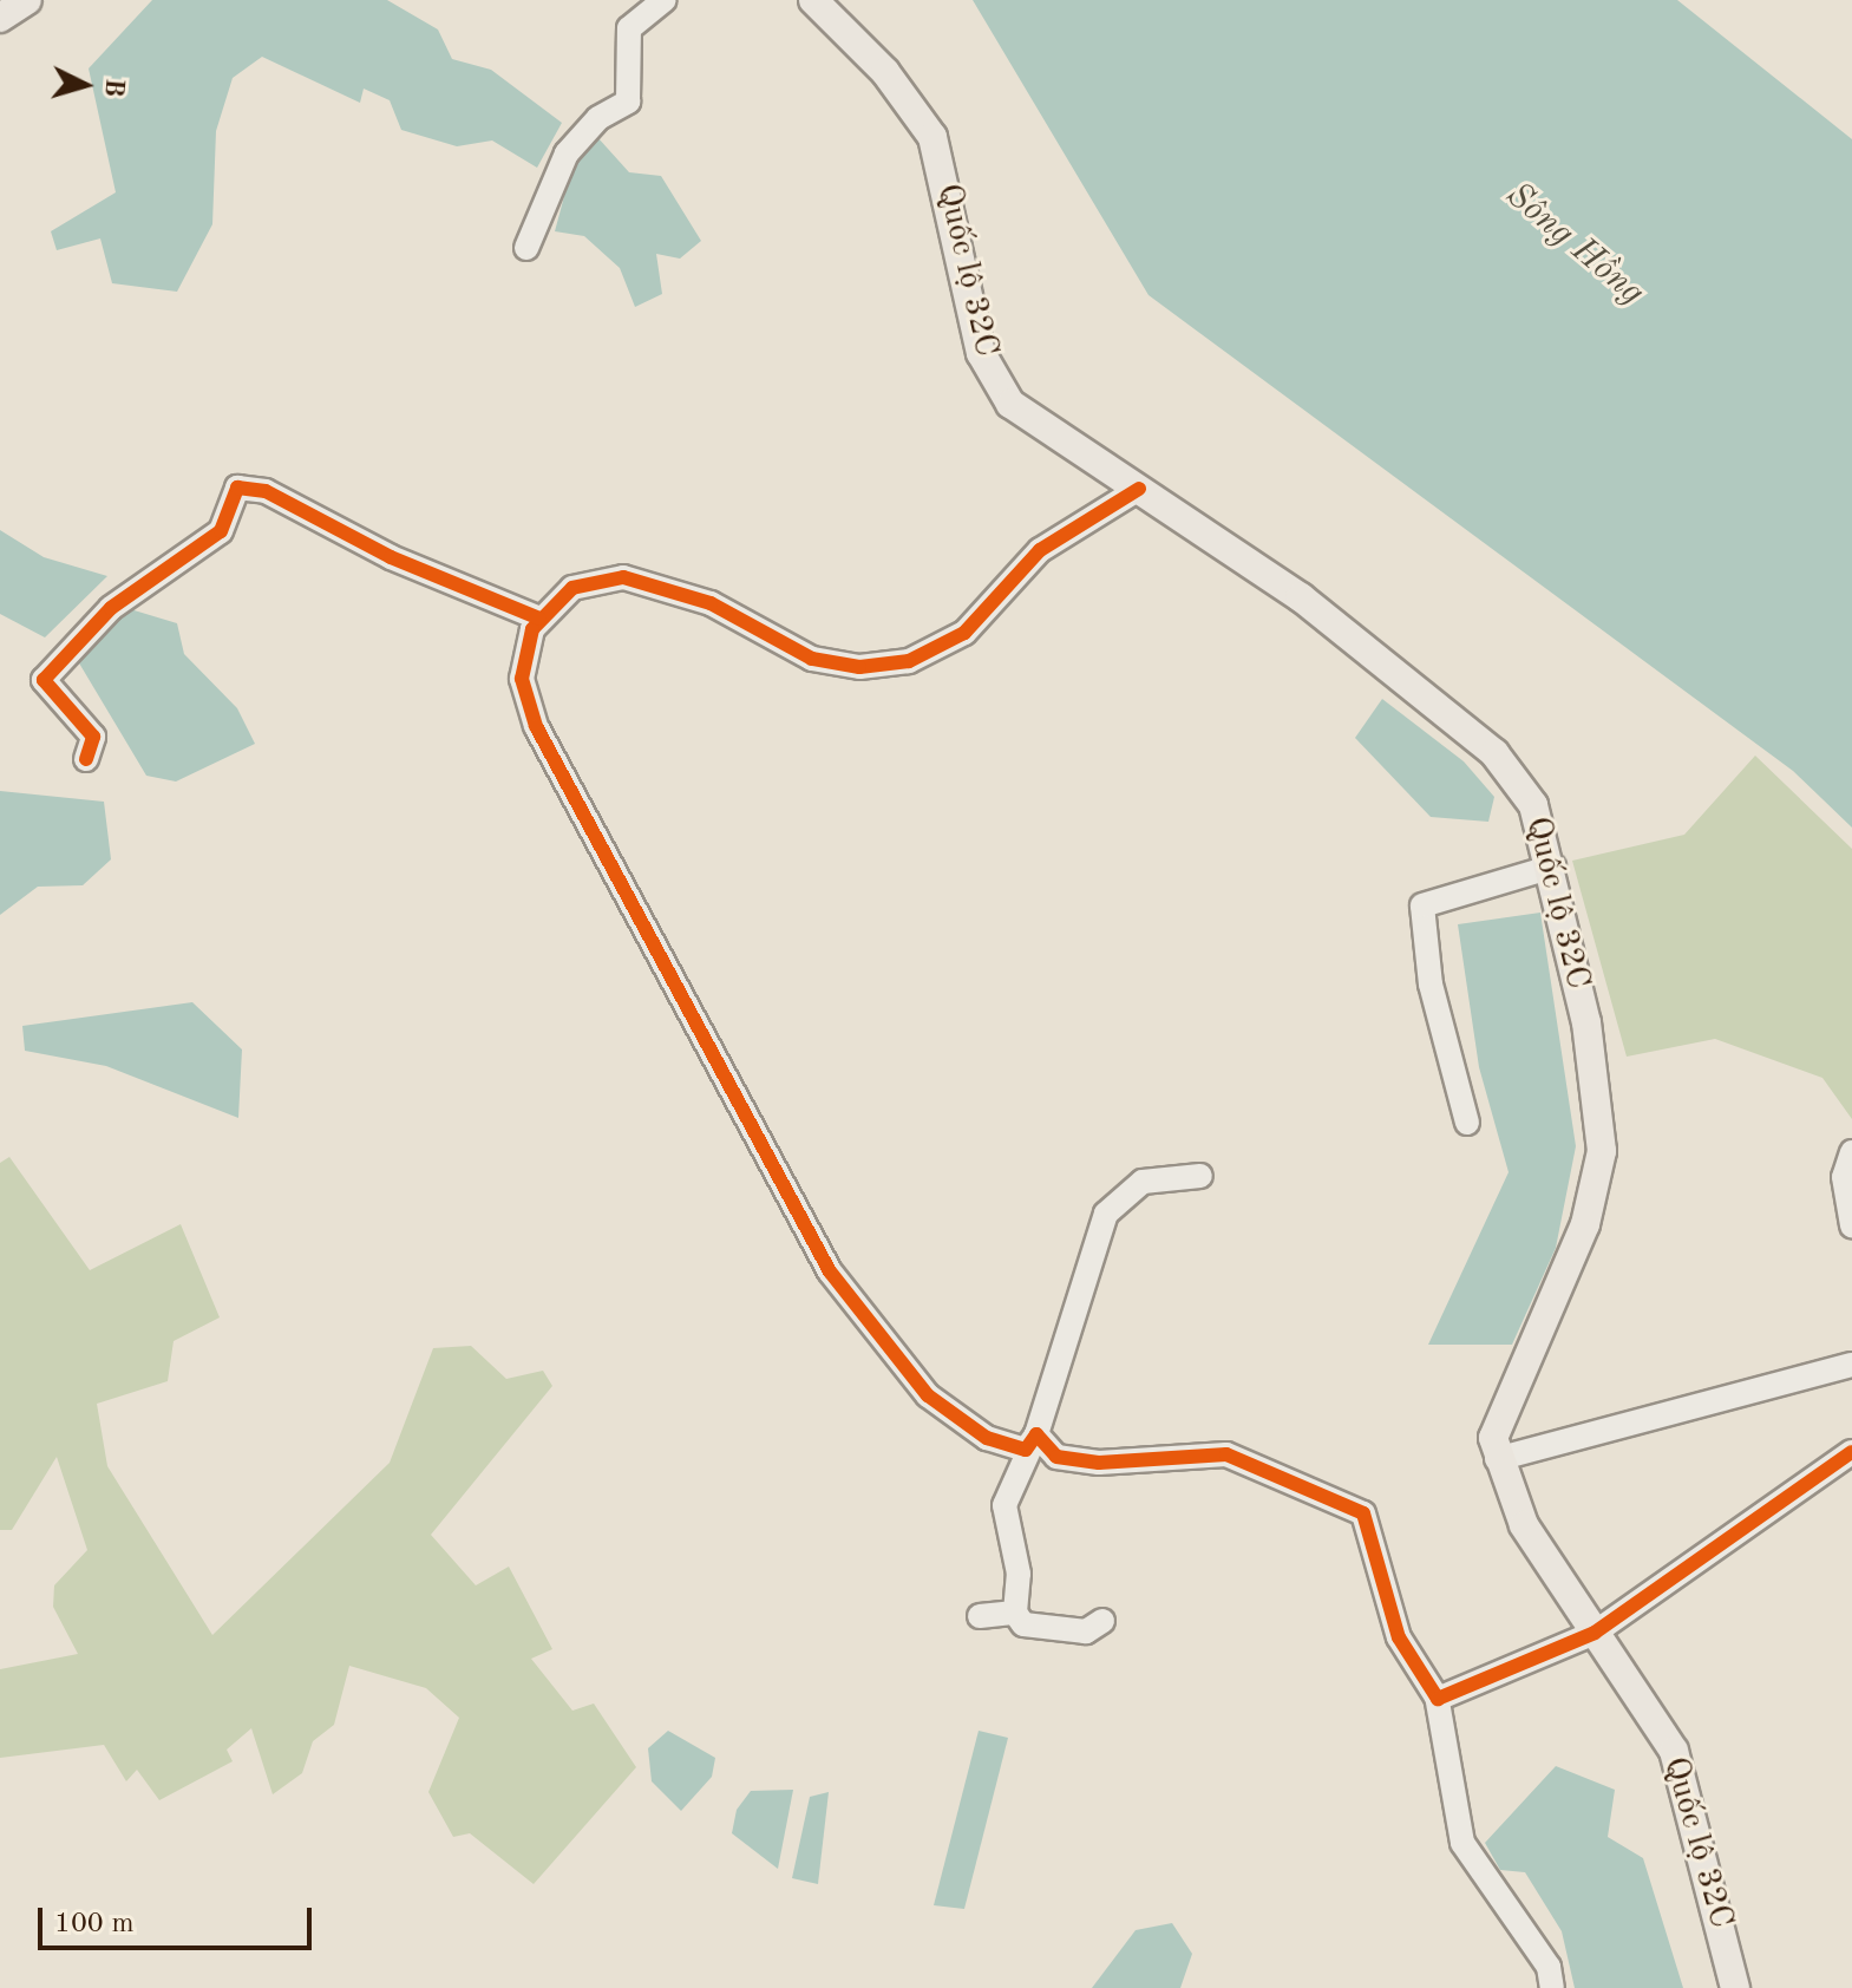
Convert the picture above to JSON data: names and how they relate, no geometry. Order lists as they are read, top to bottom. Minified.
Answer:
{"streets":{"main road":["Quốc lộ 32C"]},"water":["Sông Hồng"],"scale_bar":"100 m","north":"right"}
